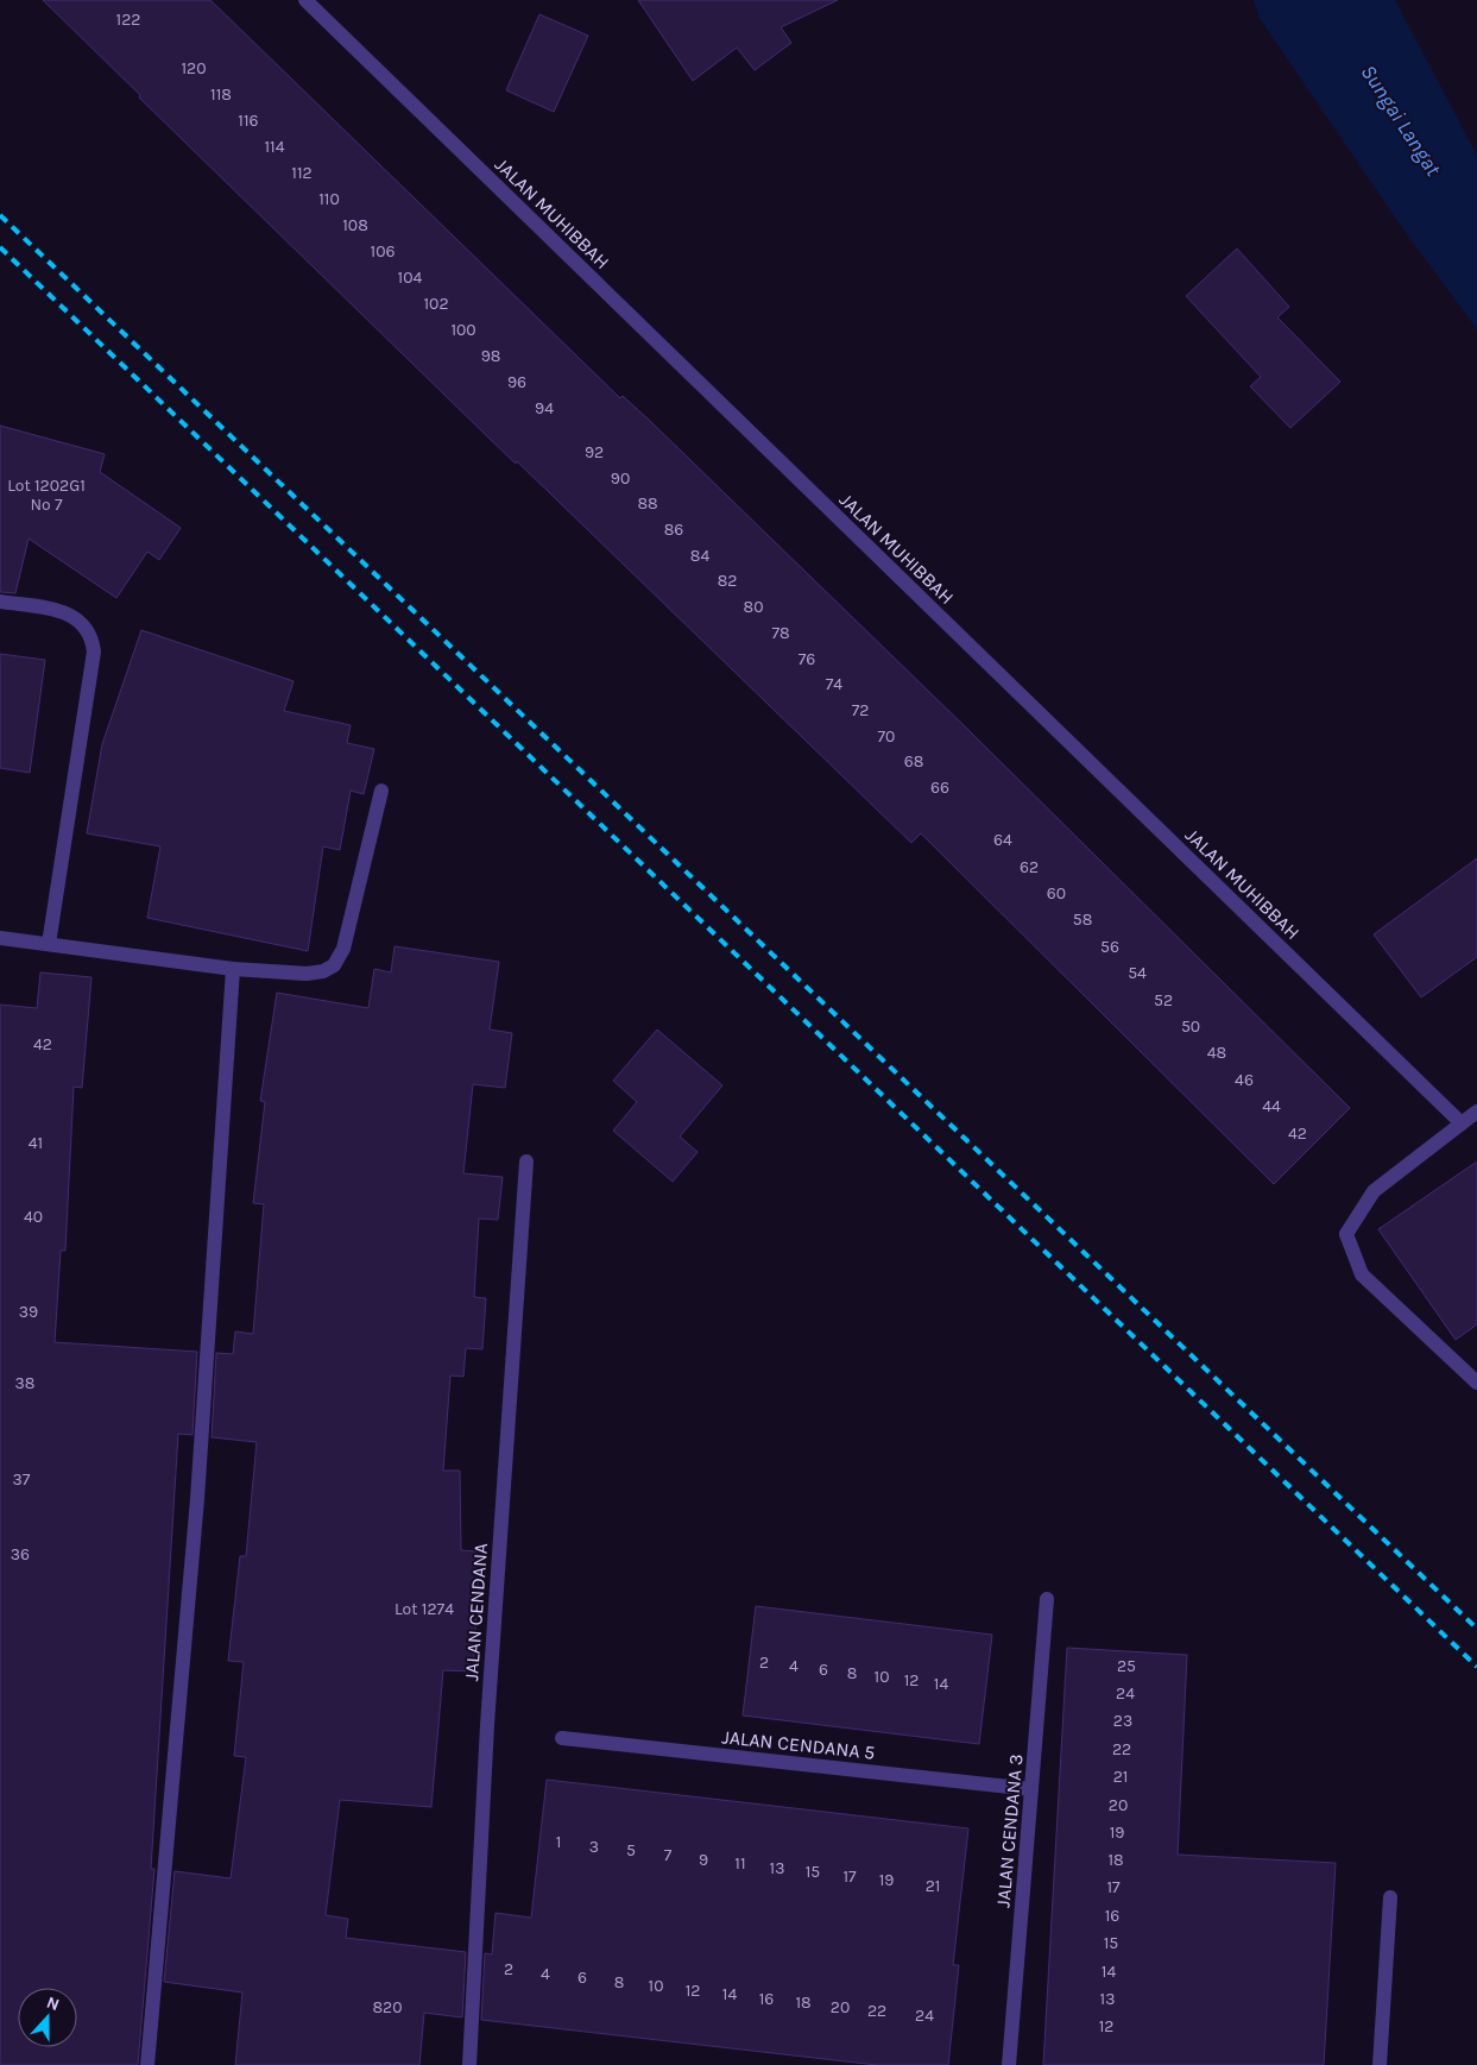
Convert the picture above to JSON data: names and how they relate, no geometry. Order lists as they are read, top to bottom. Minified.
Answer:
{"streets":{"street":["JALAN MUHIBBAH","JALAN CENDANA","JALAN CENDANA 5","JALAN CENDANA 3"]},"crossings":[["JALAN CENDANA 5","JALAN CENDANA 3"]],"water":["Sungai Langat"],"house_numbers":["122","120","118","116","114","112","110","108","106","104","102","100","98","96","94","92","90","Lot 1202G1 No 7","88","86","84","82","80","78","76","74","72","70","68","66","64","62","60","58","56","54","52","50","42","48","46","44","42","41","40","39","38","37","36","Lot 1274","2","4","25","6","8","10","12","14","24","23","22","21","20","19","1","3","5","7","9","18","11","13","15","17","19","21","17","16","15","2","14","4","6","8","10","12","14","16","13","18","820","20","22","24","12"],"north":"top"}
